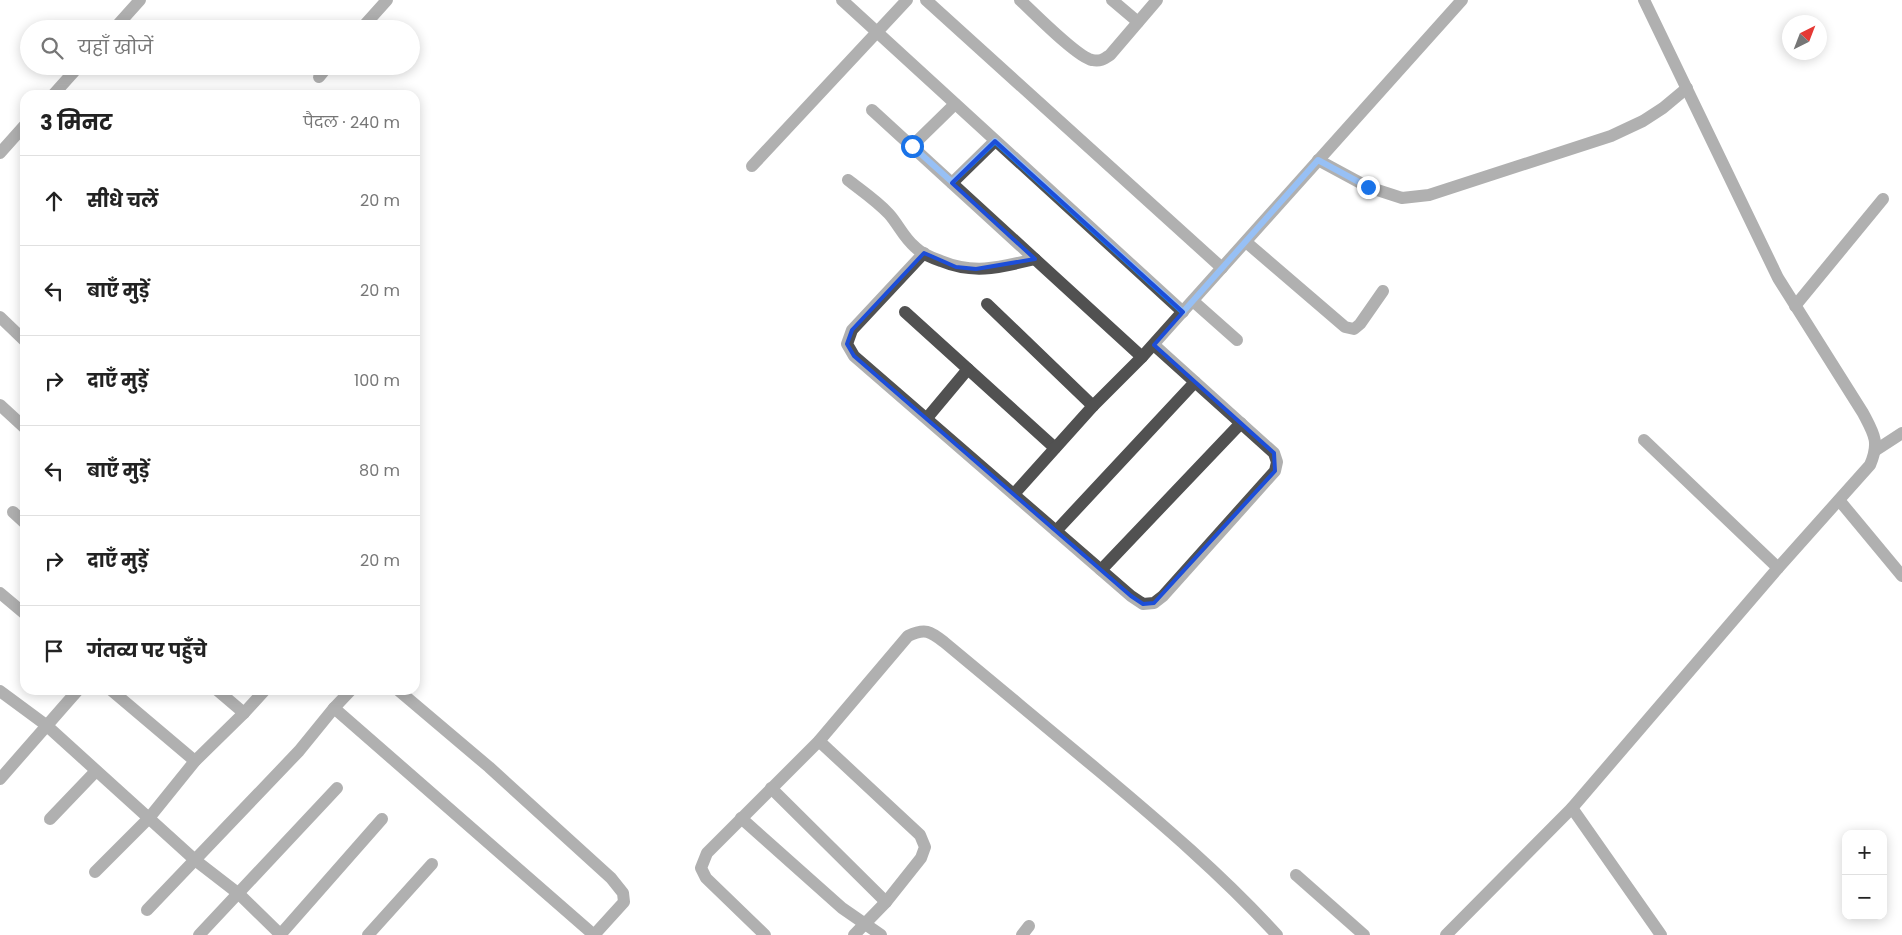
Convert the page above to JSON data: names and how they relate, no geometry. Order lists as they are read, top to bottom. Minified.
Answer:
{"north":"top right","page":{"search":"यहाँ खोजें","heading":["3 मिनट","पैदल · 240 m"],"list":[["सीधे चलें","20 m"],["बाएँ मुड़ें","20 m"],["दाएँ मुड़ें","100 m"],["बाएँ मुड़ें","80 m"],["दाएँ मुड़ें","20 m"],"गंतव्य पर पहुँचे"],"map_buttons":["+","−"]}}
